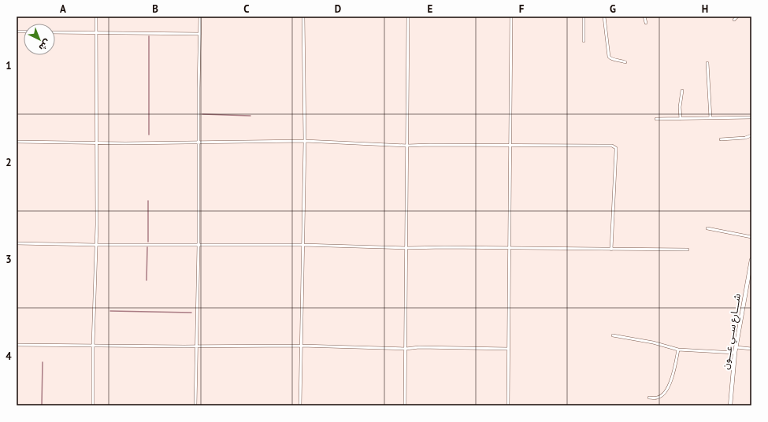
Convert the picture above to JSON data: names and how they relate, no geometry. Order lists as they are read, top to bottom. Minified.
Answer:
{"streets":{"street":["شــــارع ســي عـــون"]},"north":"bottom right","grid":{"columns":["A","B","C","D","E","F","G","H"],"rows":["1","2","3","4"]}}
